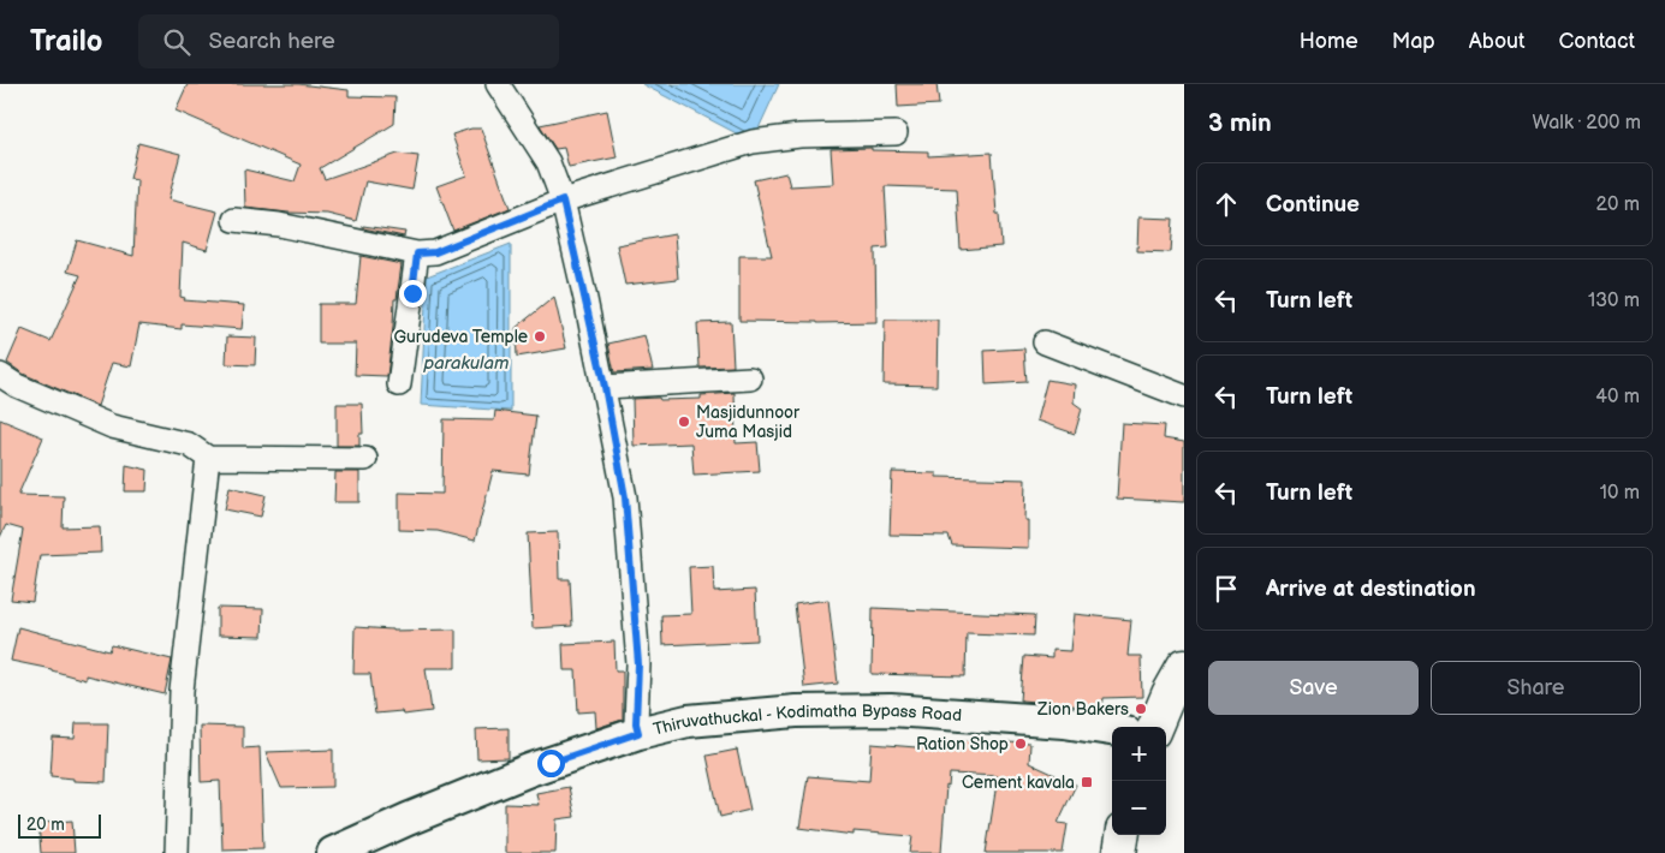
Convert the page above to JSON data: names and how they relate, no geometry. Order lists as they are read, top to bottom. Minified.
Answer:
{"streets":{"main road":["Thiruvathuckal - Kodimatha Bypass Road"]},"water":["parakulam"],"places":{"other":["Gurudeva Temple","Masjidunnoor Juma Masjid","Zion Bakers","Ration Shop"],"transit":["Cement kavala"]},"scale_bar":"20 m","page":{"header":"Trailo","search":"Search here","nav":["Home","Map","About","Contact"],"heading":["3 min","Walk · 200 m"],"list":[["Continue","20 m"],["Turn left","130 m"],["Turn left","40 m"],["Turn left","10 m"],"Arrive at destination"],"buttons":["Save","Share"],"map_buttons":["+","−"],"scale":"20 m"}}
